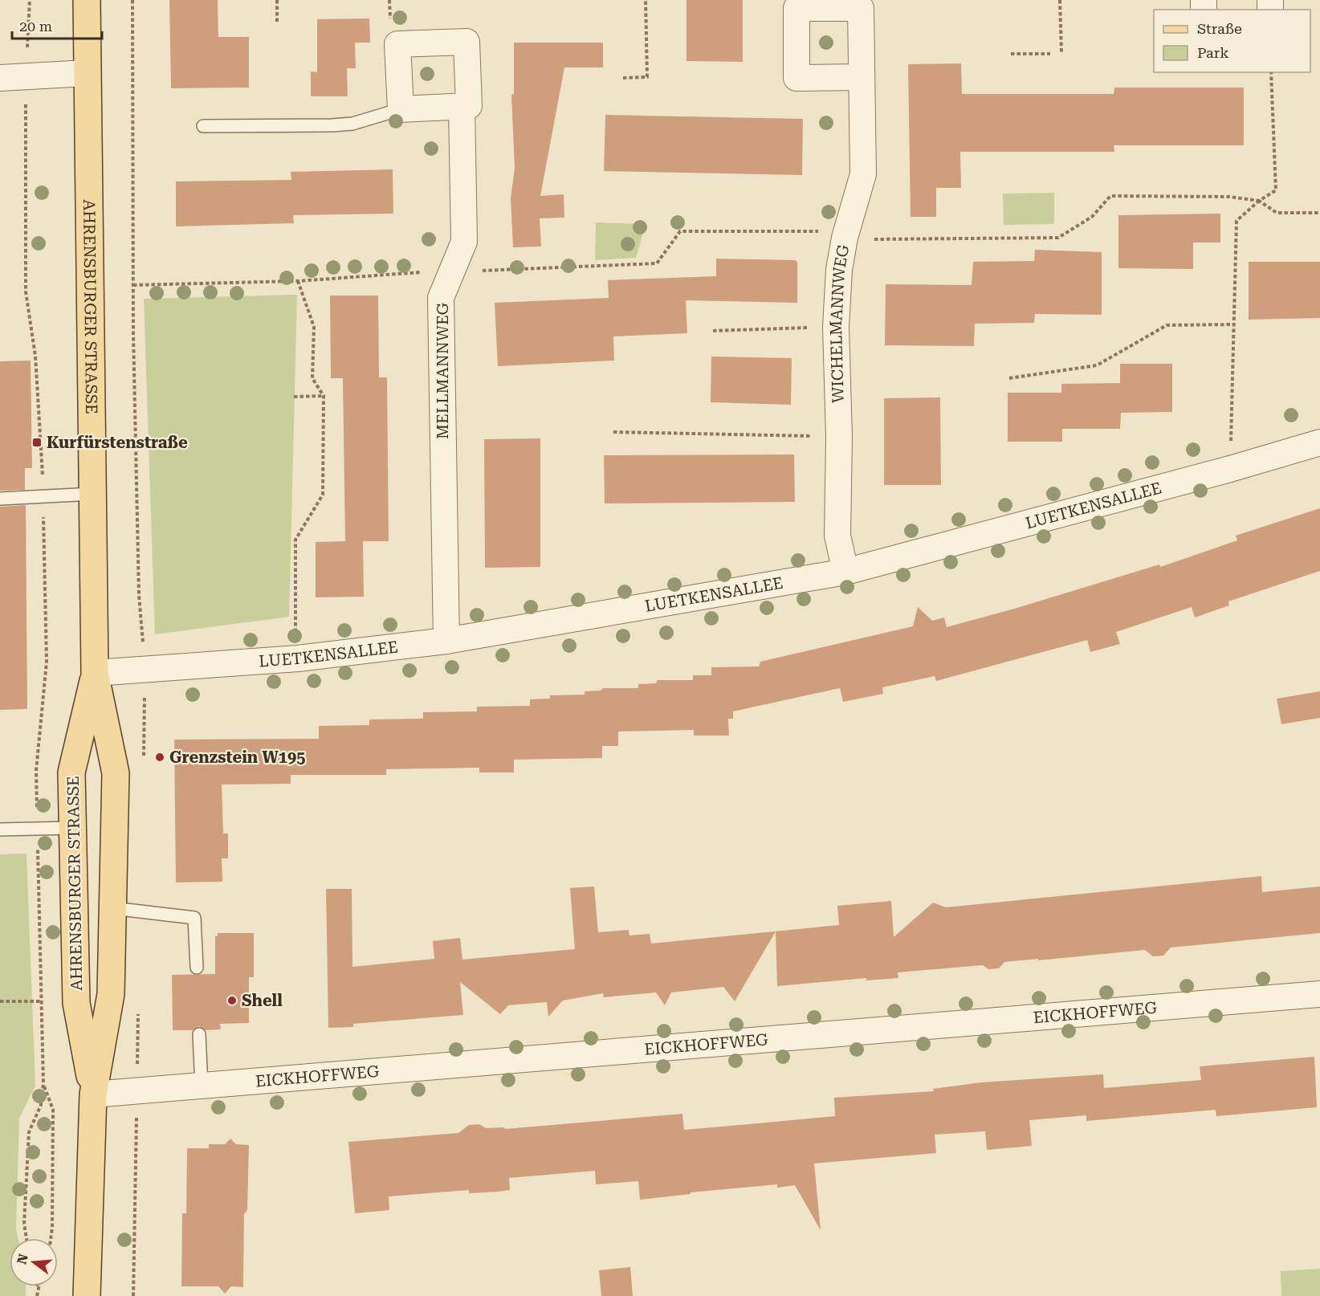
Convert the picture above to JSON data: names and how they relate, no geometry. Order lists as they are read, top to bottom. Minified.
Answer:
{"streets":{"main road":["AHRENSBURGER STRASSE"],"street":["WICHELMANNWEG","MELLMANNWEG","LUETKENSALLEE","EICKHOFFWEG"]},"crossings":[["AHRENSBURGER STRASSE","LUETKENSALLEE"],["AHRENSBURGER STRASSE","EICKHOFFWEG"],["WICHELMANNWEG","LUETKENSALLEE"],["MELLMANNWEG","LUETKENSALLEE"]],"places":{"transit":["Kurfürstenstraße"],"other":["Grenzstein W195","Shell"]},"legend":["Straße","Park"],"scale_bar":"20 m","north":"left"}
